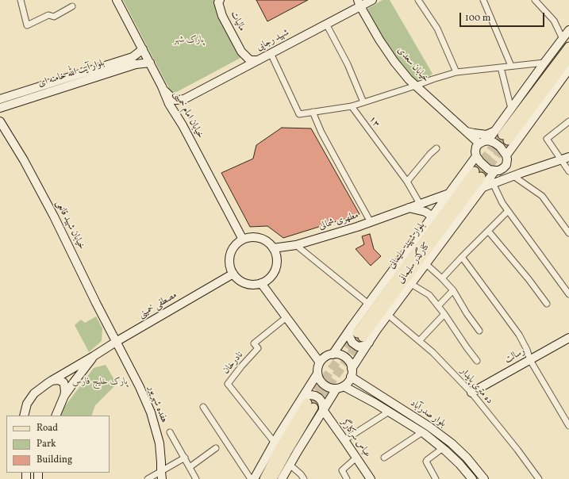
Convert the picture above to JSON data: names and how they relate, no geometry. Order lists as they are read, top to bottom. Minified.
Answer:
{"streets":{"main road":["مالیات","شهید رجایی","خیابان سعدی","بلوار آیت الله خامنه ای","خیابان امام خمینی","مطهری شمالی","خیابان شهید قانعی","بلوار شهید سلیمانی","کنارگذر سلیمانی","مصطفی خمینی","رسالت","هفده شهریور","بلوار صدرآباد","عباس سرکارگر"],"street":["۱۳","نادرخان","ده متری پایدار"]},"crossings":[["شهید رجایی","خیابان سعدی"],["خیابان سعدی","کنارگذر سلیمانی"],["بلوار آیت الله خامنه ای","خیابان امام خمینی"],["خیابان امام خمینی","مطهری شمالی"],["خیابان امام خمینی","مصطفی خمینی"],["۱۳","مطهری شمالی"],["مطهری شمالی","کنارگذر سلیمانی"],["مطهری شمالی","مصطفی خمینی"],["خیابان شهید قانعی","مصطفی خمینی"],["خیابان شهید قانعی","هفده شهریور"],["بلوار شهید سلیمانی","کنارگذر سلیمانی"],["کنارگذر سلیمانی","ده متری پایدار"],["کنارگذر سلیمانی","بلوار صدرآباد"],["مصطفی خمینی","هفده شهریور"],["رسالت","ده متری پایدار"]],"parks":["پارک شهر","پارک خلیج فارس"],"legend":["Road","Park","Building"],"scale_bar":"100 m"}
